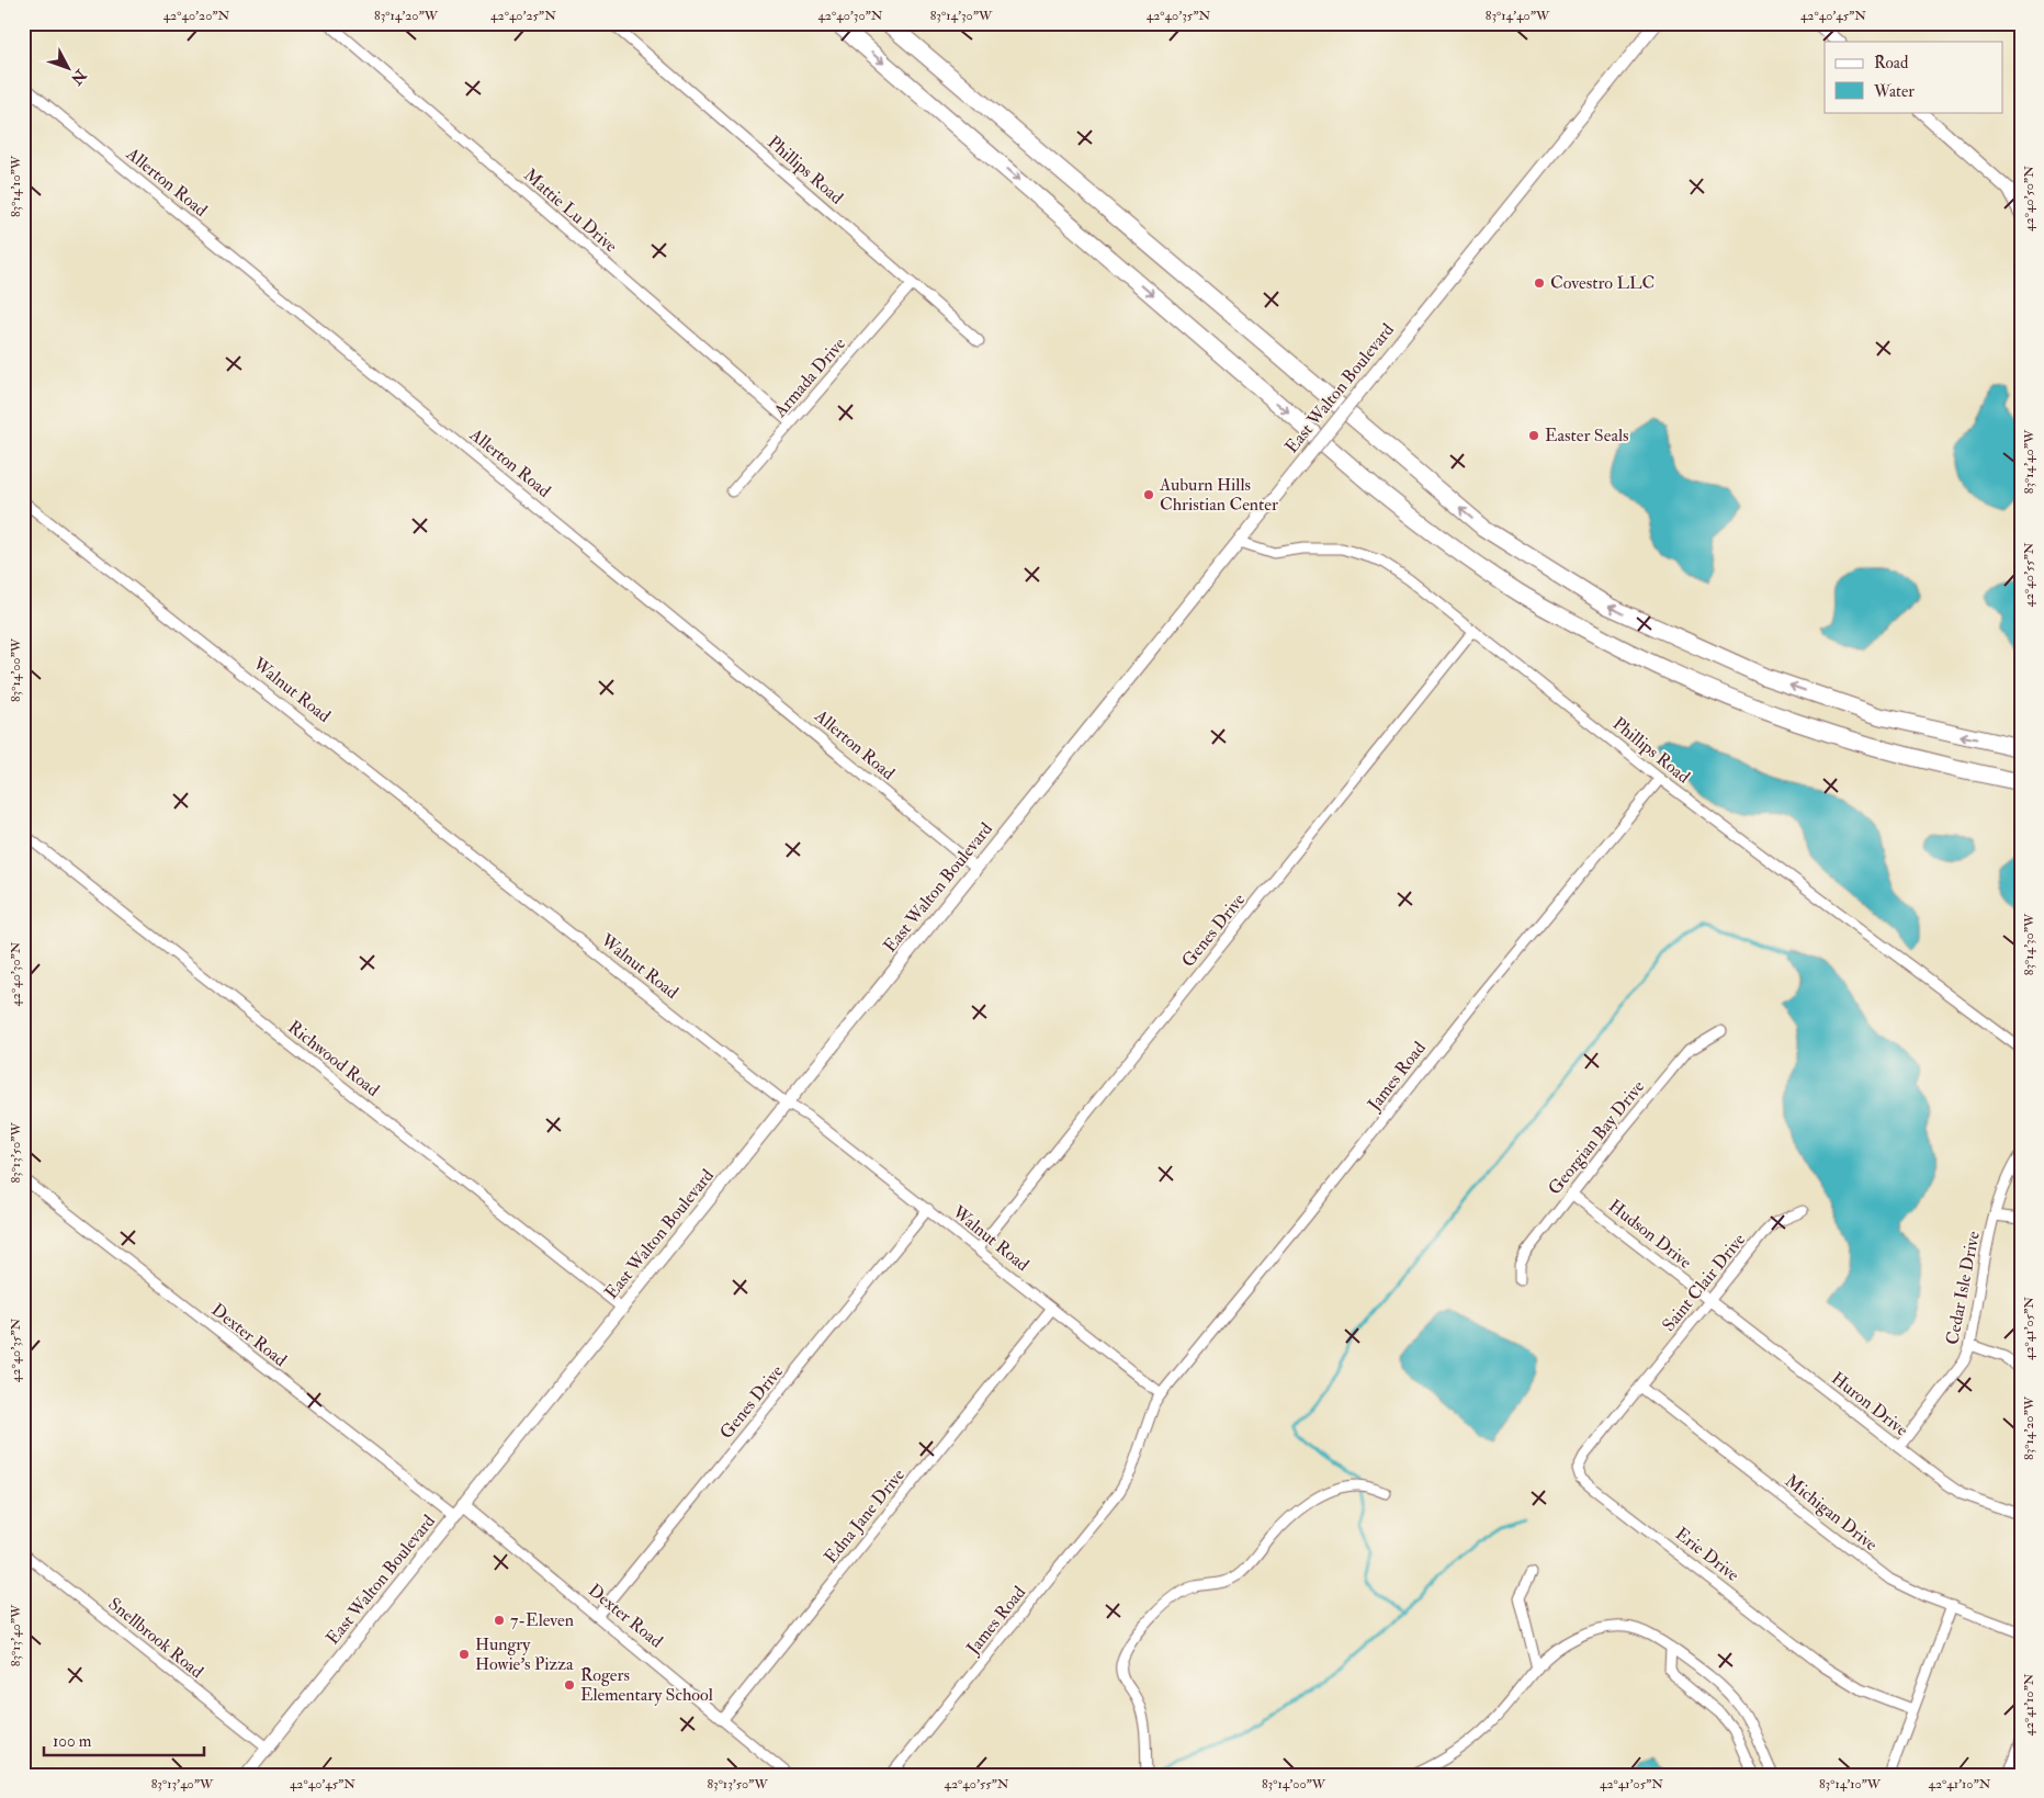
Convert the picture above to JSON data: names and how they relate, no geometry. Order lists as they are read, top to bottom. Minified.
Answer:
{"streets":{"main road":["East Walton Boulevard"],"street":["Phillips Road","Allerton Road","Mattie Lu Drive","Armada Drive","Walnut Road","Genes Drive","Richwood Road","James Road","Georgian Bay Drive","Hudson Drive","Saint Clair Drive","Cedar Isle Drive","Dexter Road","Huron Drive","Michigan Drive","Edna Jane Drive","Erie Drive","Snellbrook Road"]},"crossings":[["Phillips Road","Armada Drive"],["Phillips Road","East Walton Boulevard"],["Phillips Road","Genes Drive"],["Phillips Road","James Road"],["Allerton Road","East Walton Boulevard"],["Mattie Lu Drive","Armada Drive"],["East Walton Boulevard","Walnut Road"],["East Walton Boulevard","Richwood Road"],["East Walton Boulevard","Dexter Road"],["East Walton Boulevard","Snellbrook Road"],["Walnut Road","Genes Drive"],["Walnut Road","James Road"],["Walnut Road","Edna Jane Drive"],["Genes Drive","Dexter Road"],["Georgian Bay Drive","Hudson Drive"],["Hudson Drive","Saint Clair Drive"],["Hudson Drive","Huron Drive"],["Saint Clair Drive","Huron Drive"],["Saint Clair Drive","Michigan Drive"],["Saint Clair Drive","Erie Drive"],["Cedar Isle Drive","Huron Drive"],["Dexter Road","Edna Jane Drive"],["Michigan Drive","Erie Drive"]],"places":["Covestro LLC","Easter Seals","Auburn Hills Christian Center","7-Eleven","Hungry Howie's Pizza","Rogers Elementary School"],"legend":["Road","Water"],"scale_bar":"100 m","north":"bottom right","coordinates":["42°40'20\"N","83°14'20\"W","42°40'25\"N","42°40'30\"N","83°14'30\"W","42°40'35\"N","83°14'40\"W","42°40'45\"N","83°14'10\"W","42°40'50\"N","42°40'55\"N","83°14'00\"W","83°13'50\"W","42°41'05\"N","83°13'40\"W","42°41'10\"N"]}
